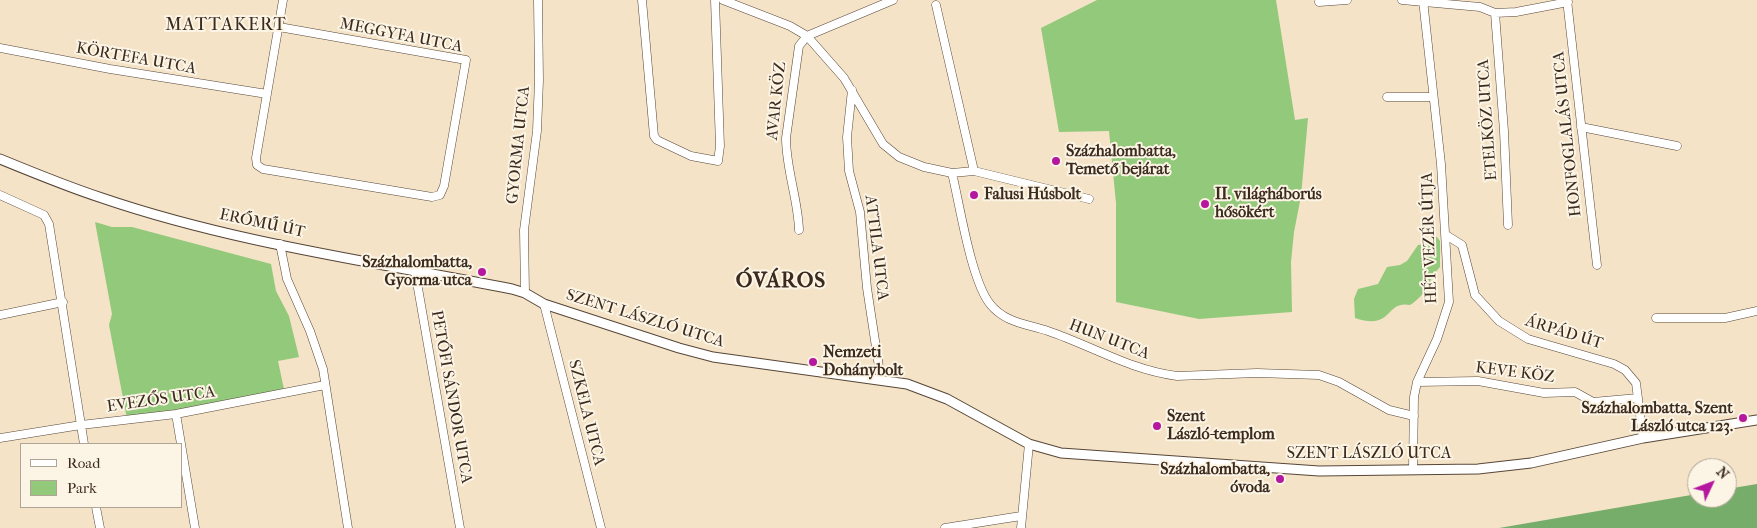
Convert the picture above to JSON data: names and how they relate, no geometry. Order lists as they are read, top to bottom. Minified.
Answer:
{"streets":{"street":["MEGGYFA UTCA","KÖRTEFA UTCA","AVAR KÖZ","ETELKÖZ UTCA","HONFOGLALÁS UTCA","GYORMA UTCA","ERŐMŰ ÚT","HÉT VEZÉR ÚTJA","ATTILA UTCA","SZENT LÁSZLÓ UTCA","ÁRPÁD ÚT","HUN UTCA","KEVE KÖZ","PETŐFI SÁNDOR UTCA","EVEZŐS UTCA","SZKELA UTCA"]},"crossings":[["MEGGYFA UTCA","KÖRTEFA UTCA"],["GYORMA UTCA","ERŐMŰ ÚT"],["GYORMA UTCA","SZENT LÁSZLÓ UTCA"],["ERŐMŰ ÚT","SZENT LÁSZLÓ UTCA"],["ERŐMŰ ÚT","PETŐFI SÁNDOR UTCA"],["HÉT VEZÉR ÚTJA","SZENT LÁSZLÓ UTCA"],["HÉT VEZÉR ÚTJA","ÁRPÁD ÚT"],["HÉT VEZÉR ÚTJA","HUN UTCA"],["HÉT VEZÉR ÚTJA","KEVE KÖZ"],["ATTILA UTCA","SZENT LÁSZLÓ UTCA"],["SZENT LÁSZLÓ UTCA","ÁRPÁD ÚT"],["SZENT LÁSZLÓ UTCA","SZKELA UTCA"],["ÁRPÁD ÚT","KEVE KÖZ"]],"districts":["MATTAKERT","ÓVÁROS"],"places":["Százhalombatta, Temető bejárat","Falusi Húsbolt","II. világháborús hősökért","Százhalombatta, Gyorma utca","Nemzeti Dohánybolt","Százhalombatta, Szent László utca 123.","Szent László-templom","Százhalombatta, óvoda"],"legend":["Road","Park"],"north":"top right"}
